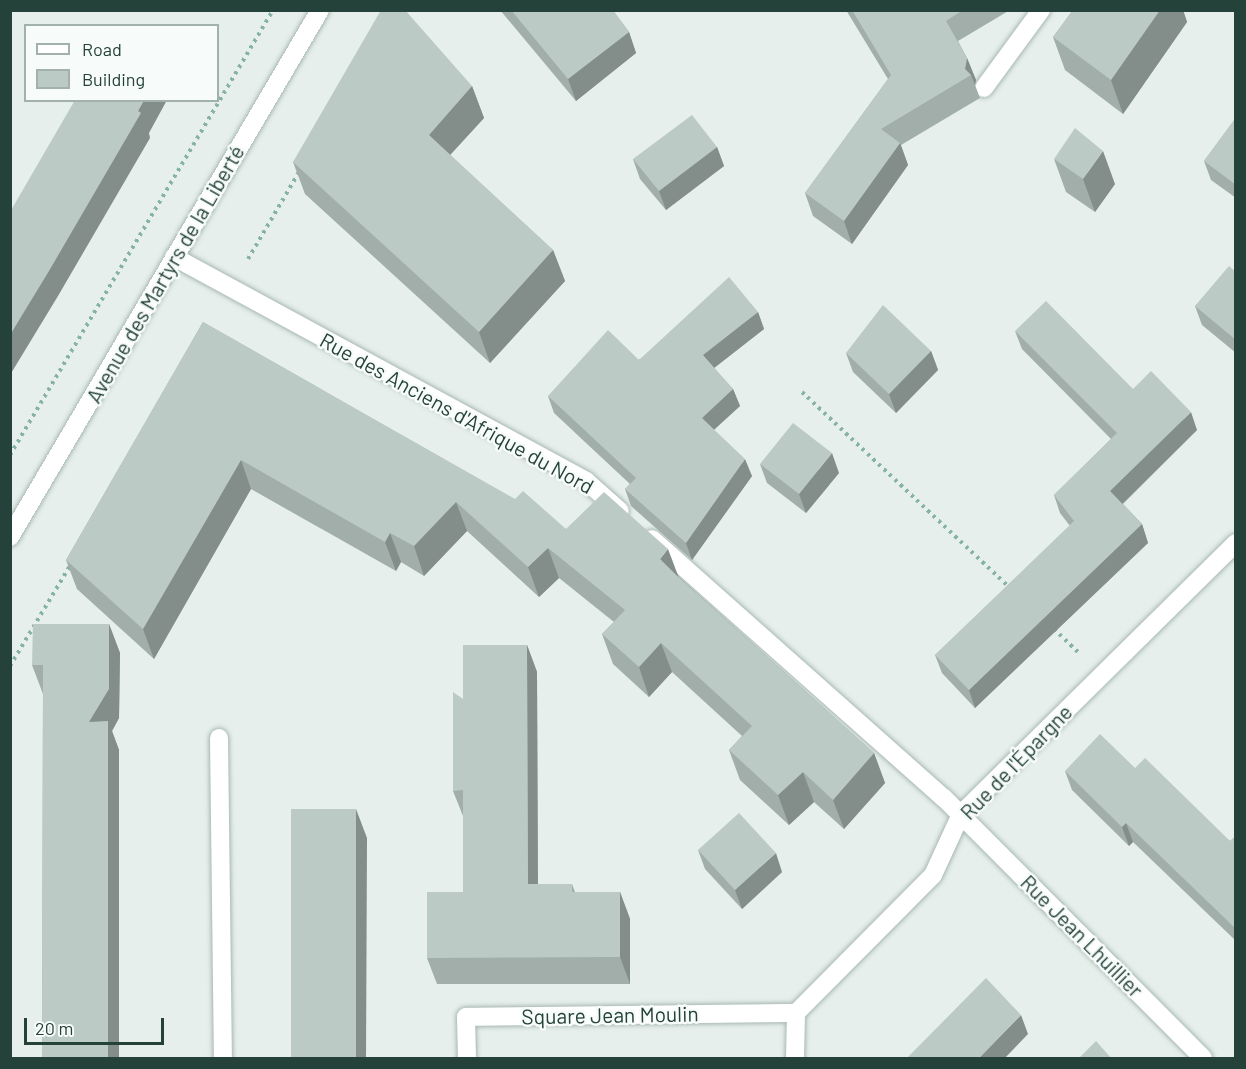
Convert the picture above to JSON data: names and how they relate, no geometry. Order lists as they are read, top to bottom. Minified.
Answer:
{"streets":{"street":["Avenue des Martyrs de la Liberté","Rue des Anciens d'Afrique du Nord","Rue de l'Épargne","Rue Jean Lhuillier","Square Jean Moulin"]},"crossings":[["Avenue des Martyrs de la Liberté","Rue des Anciens d'Afrique du Nord"],["Rue des Anciens d'Afrique du Nord","Rue de l'Épargne"],["Rue des Anciens d'Afrique du Nord","Rue Jean Lhuillier"],["Rue de l'Épargne","Rue Jean Lhuillier"],["Rue de l'Épargne","Square Jean Moulin"]],"legend":["Road","Building"],"scale_bar":"20 m"}
